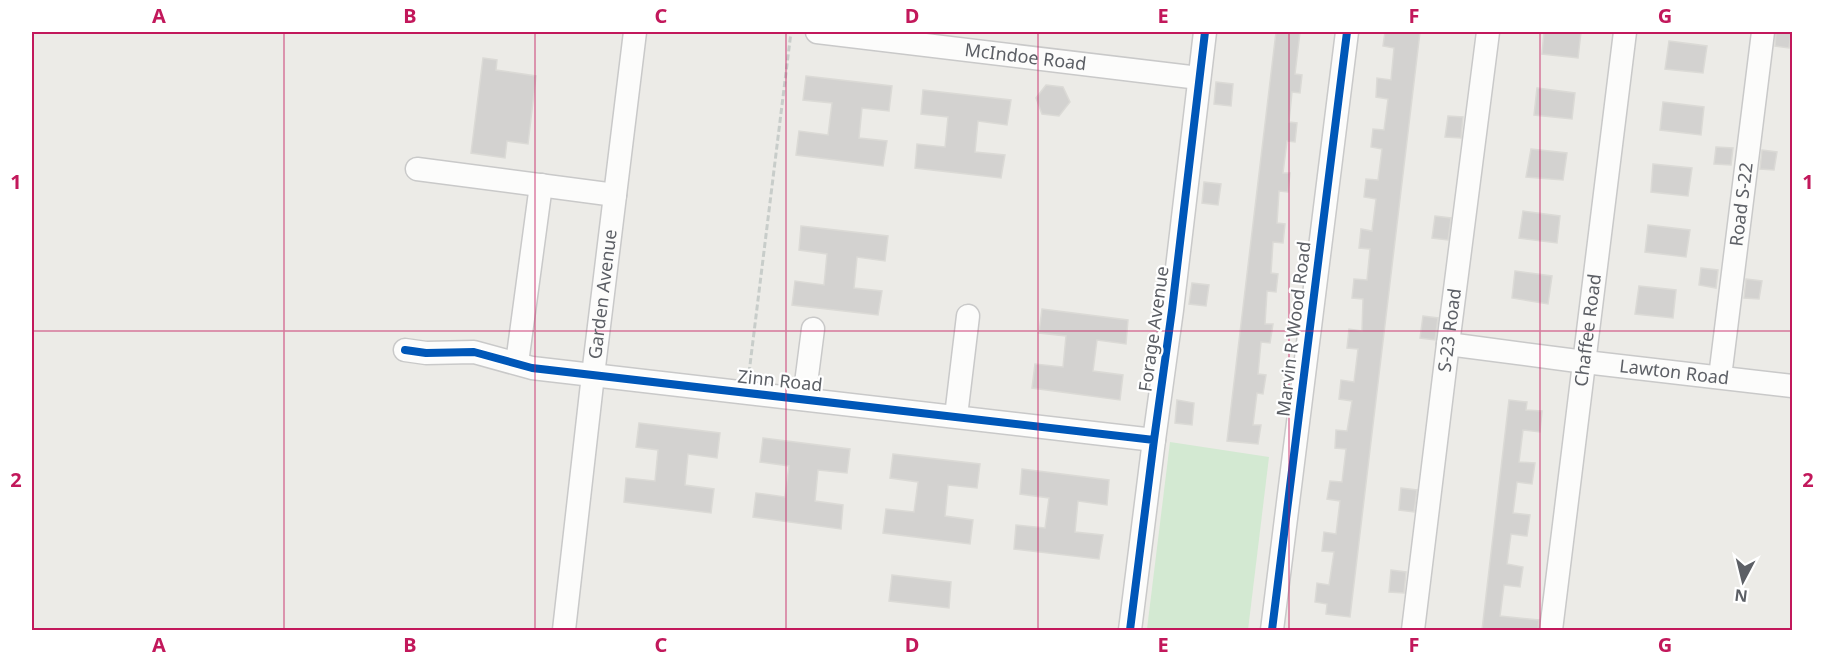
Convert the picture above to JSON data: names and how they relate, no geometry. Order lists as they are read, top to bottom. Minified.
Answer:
{"streets":{"street":["McIndoe Road","Road S-22","Garden Avenue","Forage Avenue","Marvin R Wood Road","S-23 Road","Chaffee Road","Lawton Road","Zinn Road"]},"crossings":[["McIndoe Road","Forage Avenue"],["Road S-22","Lawton Road"],["Garden Avenue","Zinn Road"],["Forage Avenue","Zinn Road"],["S-23 Road","Lawton Road"],["Chaffee Road","Lawton Road"]],"north":"bottom","grid":{"columns":["A","B","C","D","E","F","G"],"rows":["1","2"]}}
